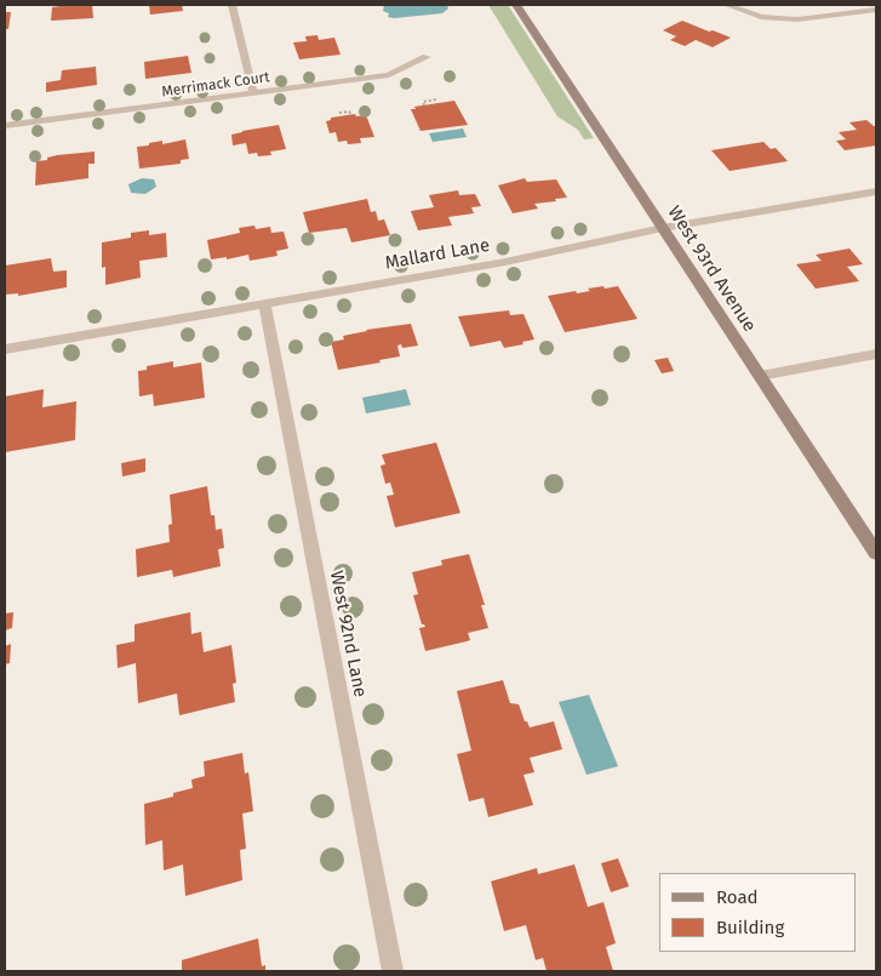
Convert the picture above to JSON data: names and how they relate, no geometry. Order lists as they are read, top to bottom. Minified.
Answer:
{"streets":{"street":["Merrimack Court","Mallard Lane","West 93rd Avenue","West 92nd Lane"]},"crossings":[["Mallard Lane","West 93rd Avenue"],["Mallard Lane","West 92nd Lane"]],"legend":["Road","Building"]}
